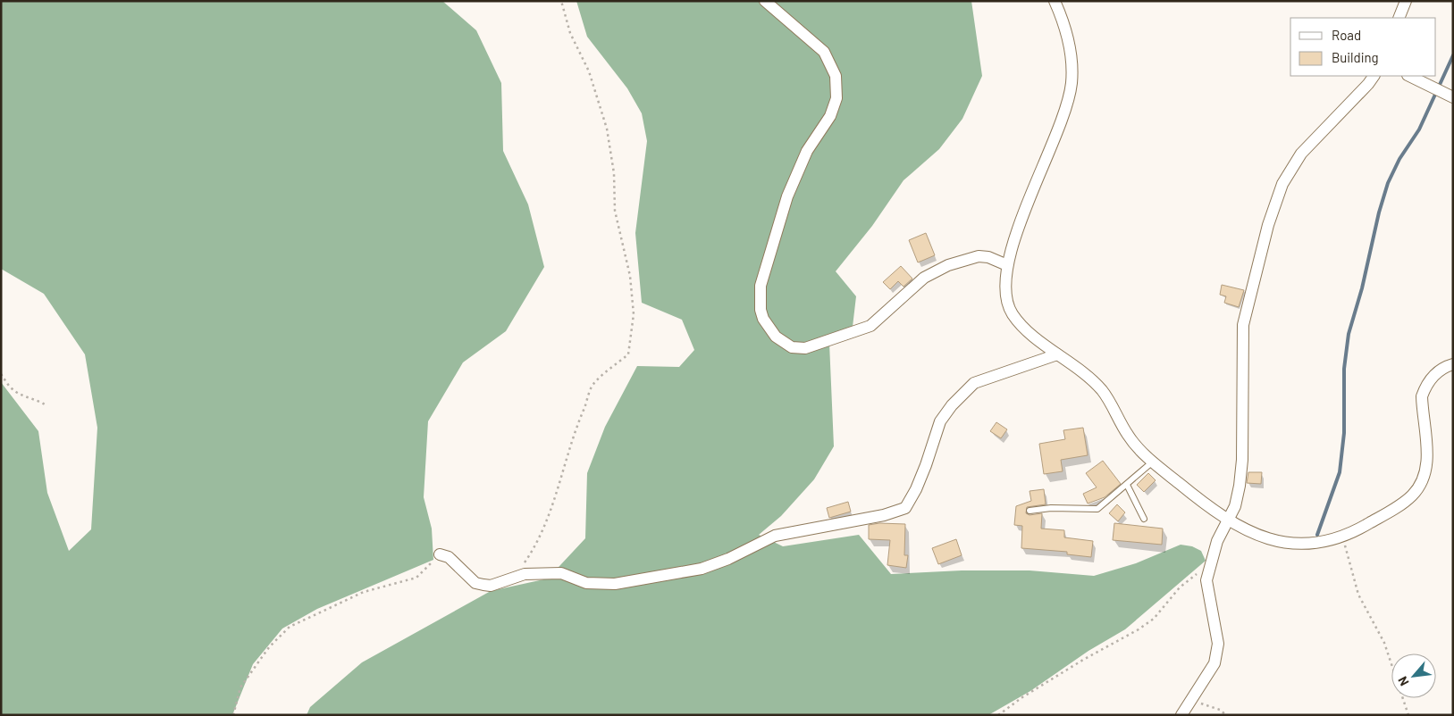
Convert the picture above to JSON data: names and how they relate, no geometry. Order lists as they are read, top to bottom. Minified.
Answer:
{"legend":["Road","Building"],"north":"bottom left"}
